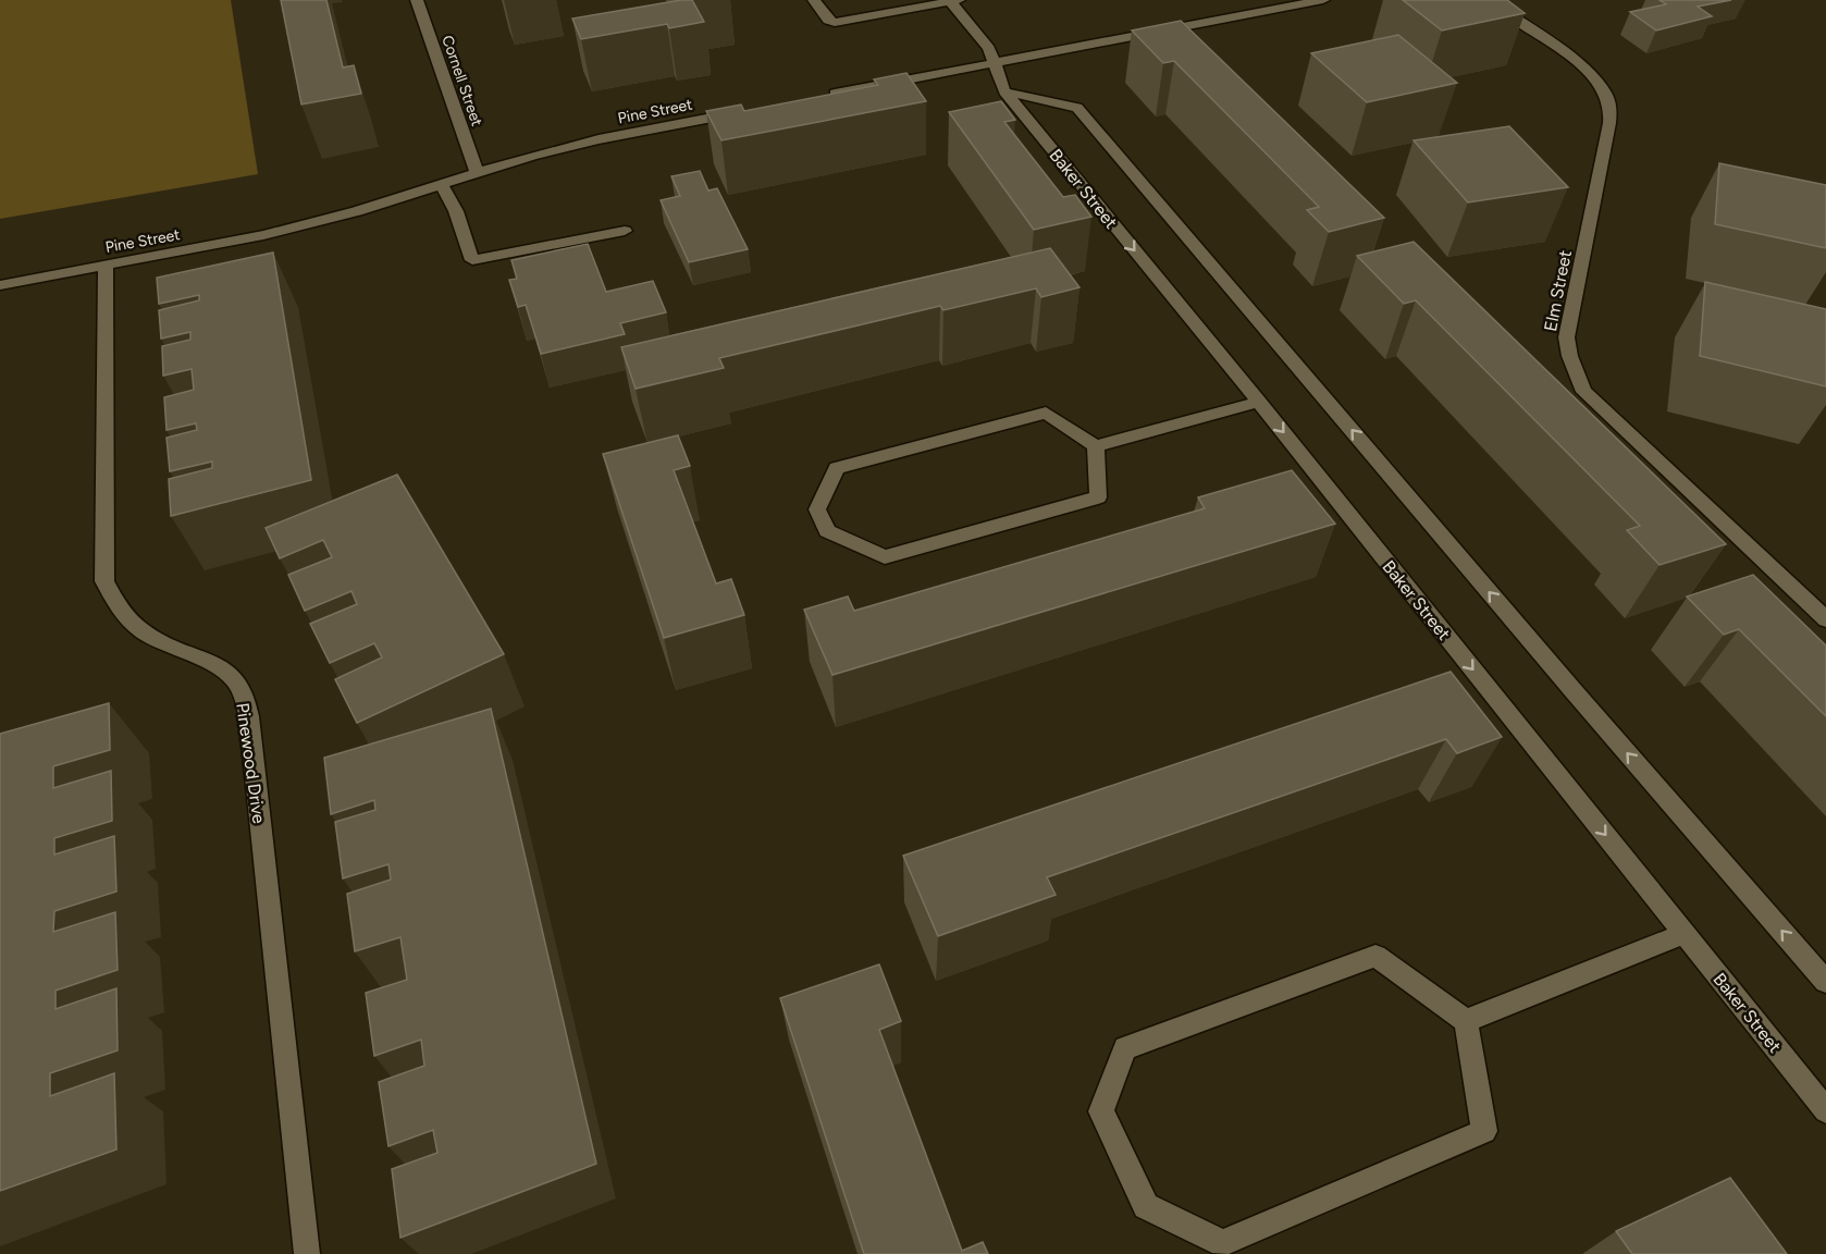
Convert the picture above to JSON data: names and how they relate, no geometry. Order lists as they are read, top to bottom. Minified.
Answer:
{"streets":{"street":["Cornell Street","Pine Street","Baker Street","Elm Street","Pinewood Drive"]},"crossings":[["Cornell Street","Pine Street"],["Pine Street","Pinewood Drive"]]}
